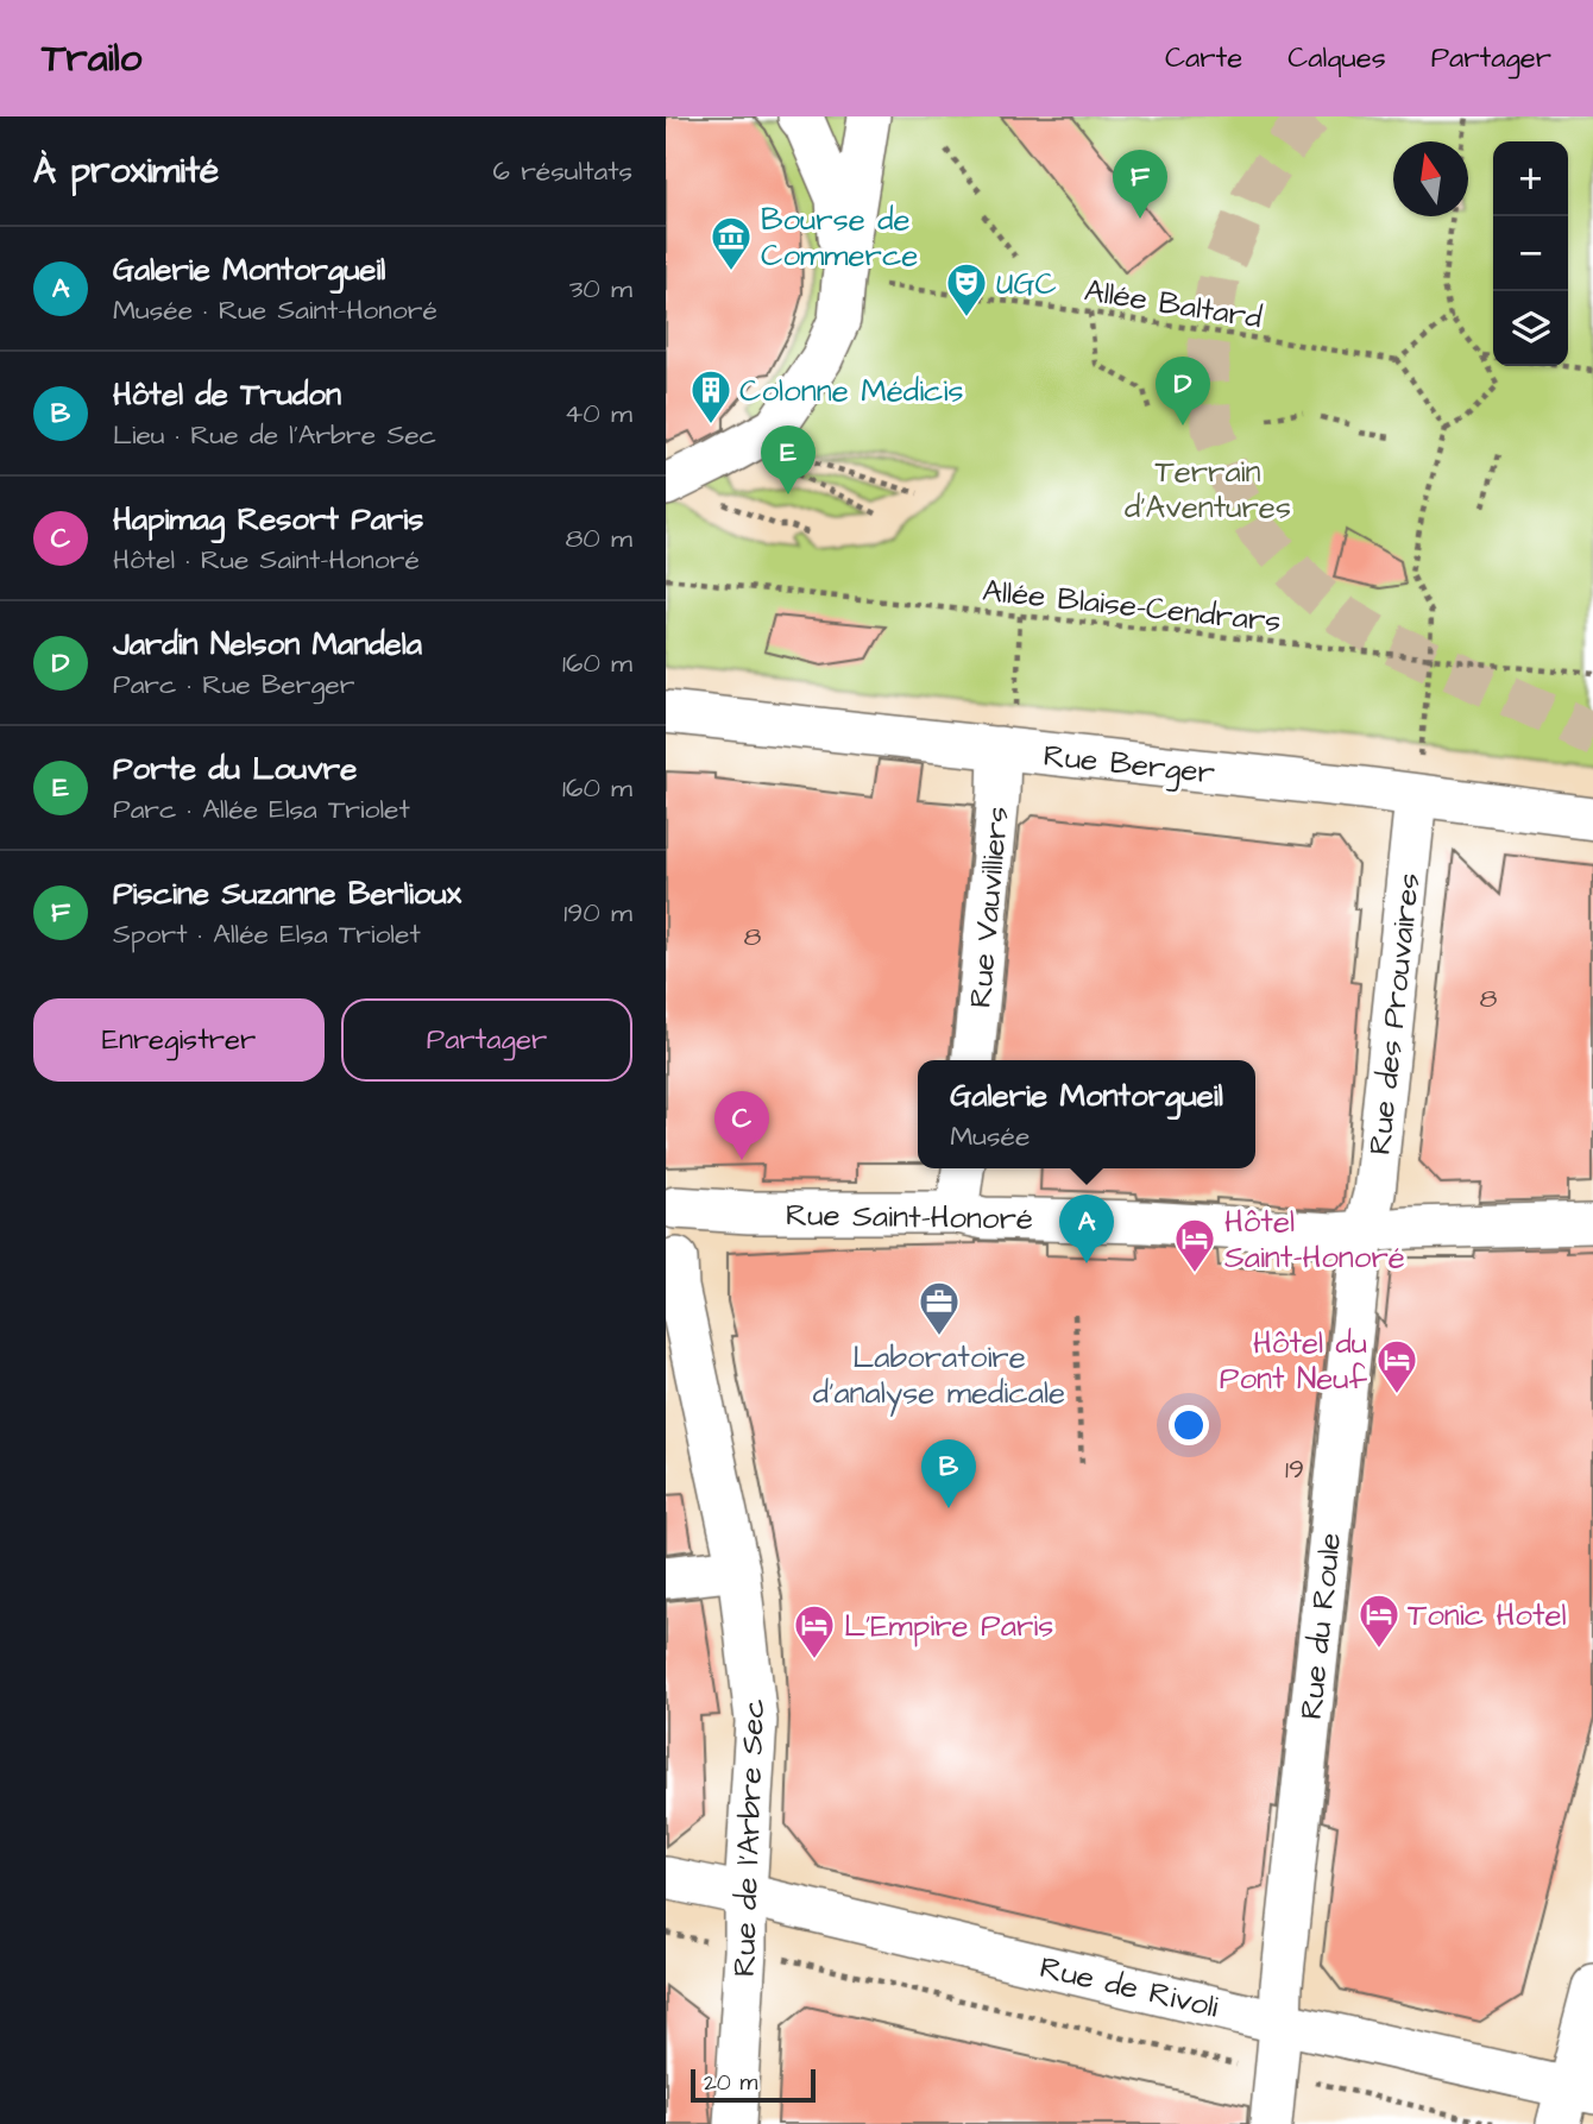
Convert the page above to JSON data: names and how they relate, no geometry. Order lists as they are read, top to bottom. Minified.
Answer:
{"streets":{"street":["Rue Berger","Rue Vauvilliers","Rue des Prouvaires","Rue Saint-Honoré","Rue du Roule","Rue de l'Arbre Sec","Rue de Rivoli"],"path":["Allée Baltard","Allée Blaise-Cendrars"]},"crossings":[["Rue Berger","Rue Vauvilliers"],["Rue Berger","Rue des Prouvaires"],["Rue des Prouvaires","Rue Saint-Honoré"],["Rue des Prouvaires","Rue du Roule"],["Rue Saint-Honoré","Rue du Roule"],["Rue du Roule","Rue de Rivoli"],["Rue de l'Arbre Sec","Rue de Rivoli"]],"parks":["Terrain d'Aventures"],"places":{"museum":["Bourse de Commerce"],"theatre":["UGC"],"building":["Colonne Médicis"],"hotel":["Hôtel Saint-Honoré","Hôtel du Pont Neuf","Tonic Hotel","L'Empire Paris"],"office":["Laboratoire d'analyse medicale"]},"house_numbers":["8","8","19"],"scale_bar":"20 m","north":"top","page":{"header":"Trailo","nav":["Carte","Calques","Partager"],"heading":["À proximité","6 résultats"],"map_buttons":["+","−"],"pins":["F","D","E","C","A","B"],"list":[{"mark":"A","name":"Galerie Montorgueil","note":"Musée · Rue Saint-Honoré","value":"30 m"},{"mark":"B","name":"Hôtel de Trudon","note":"Lieu · Rue de l'Arbre Sec","value":"40 m"},{"mark":"C","name":"Hapimag Resort Paris","note":"Hôtel · Rue Saint-Honoré","value":"80 m"},{"mark":"D","name":"Jardin Nelson Mandela","note":"Parc · Rue Berger","value":"160 m"},{"mark":"E","name":"Porte du Louvre","note":"Parc · Allée Elsa Triolet","value":"160 m"},{"mark":"F","name":"Piscine Suzanne Berlioux","note":"Sport · Allée Elsa Triolet","value":"190 m"}],"buttons":["Enregistrer","Partager"],"popup":["Galerie Montorgueil","Musée"],"scale":"20 m"}}
